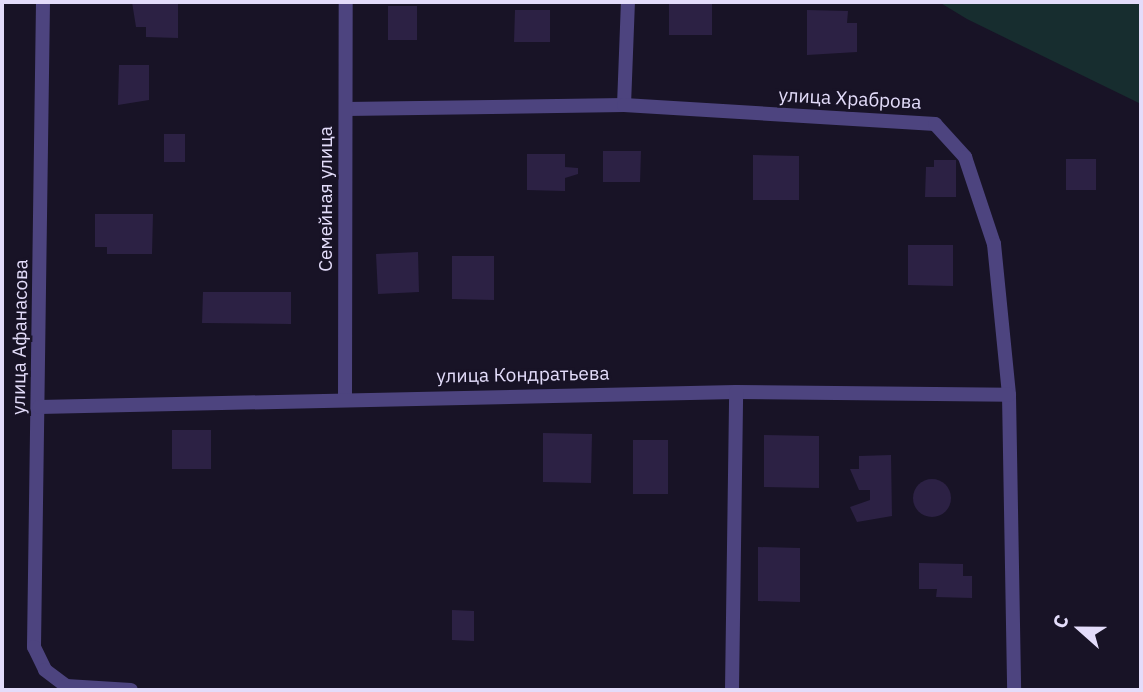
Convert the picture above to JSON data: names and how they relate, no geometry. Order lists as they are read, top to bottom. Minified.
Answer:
{"streets":{"street":["улица Храброва","Семейная улица","улица Афанасова","улица Кондратьева"]},"crossings":[["улица Храброва","Семейная улица"],["улица Храброва","улица Кондратьева"],["Семейная улица","улица Кондратьева"],["улица Афанасова","улица Кондратьева"]],"north":"left"}
